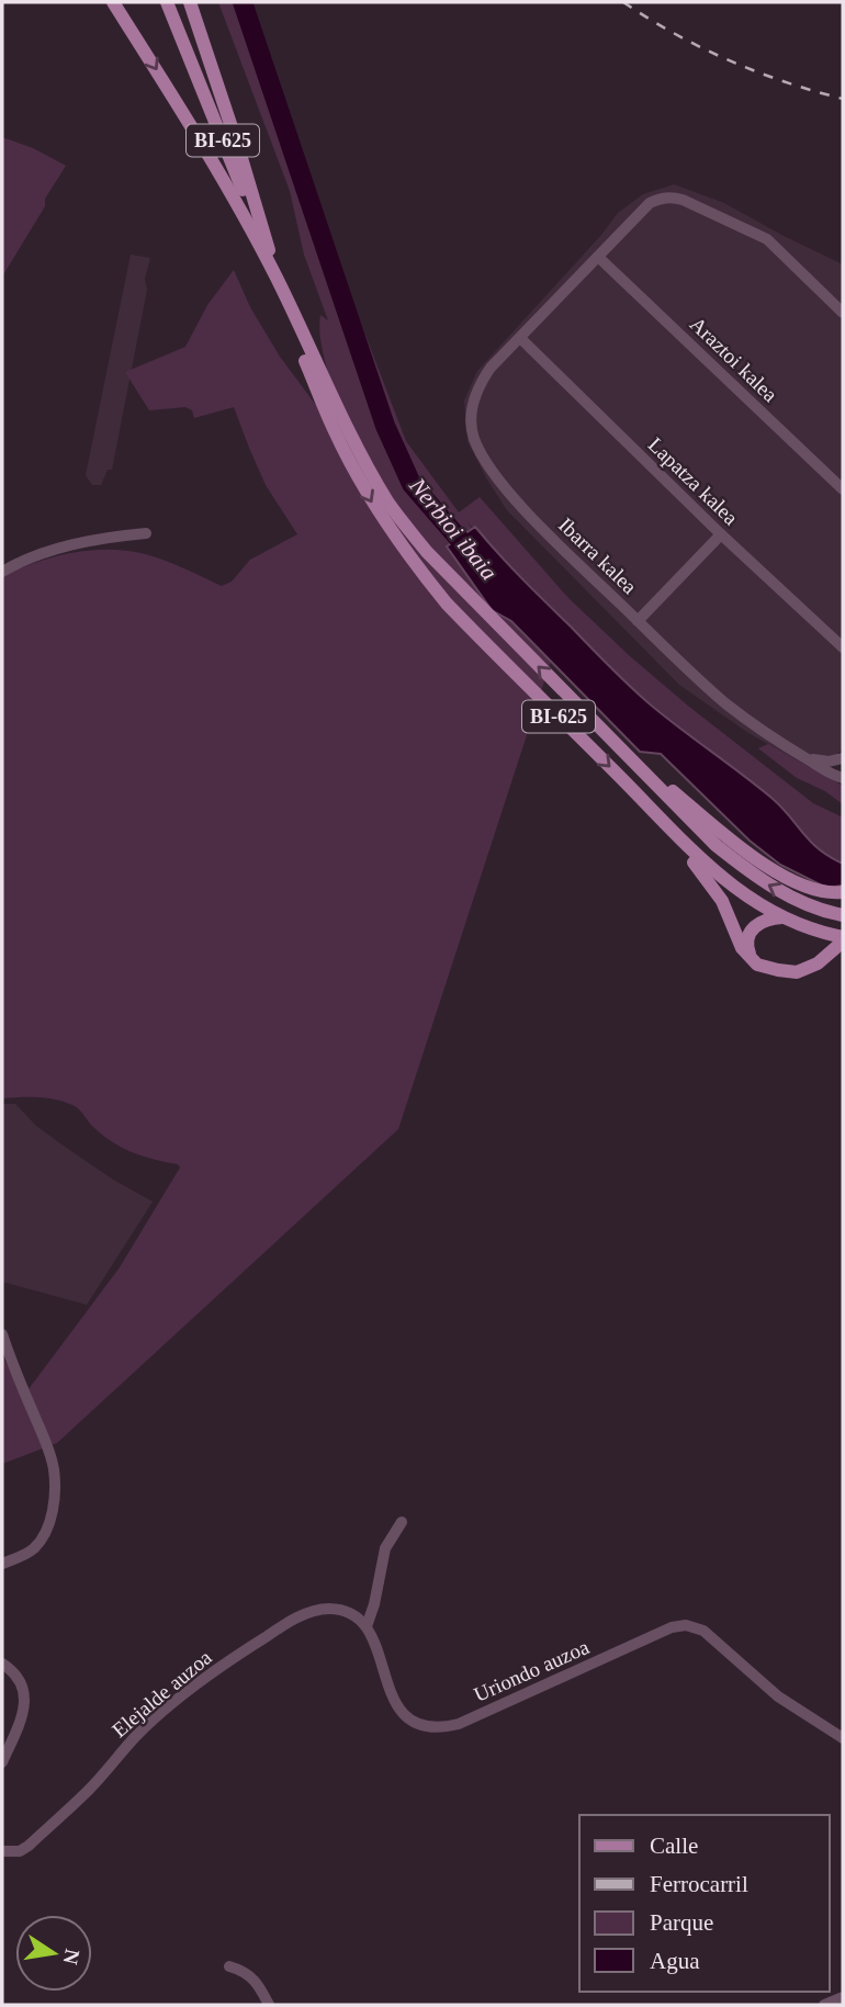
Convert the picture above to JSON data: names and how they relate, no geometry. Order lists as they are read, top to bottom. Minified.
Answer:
{"streets":{"main road":["BI-625"],"street":["Araztoi kalea","Lapatza kalea","Ibarra kalea","Uriondo auzoa","Elejalde auzoa"]},"crossings":[["Araztoi kalea","Ibarra kalea"],["Lapatza kalea","Ibarra kalea"],["Uriondo auzoa","Elejalde auzoa"]],"water":["Nerbioi ibaia"],"legend":["Calle","Ferrocarril","Parque","Agua"],"north":"right"}
